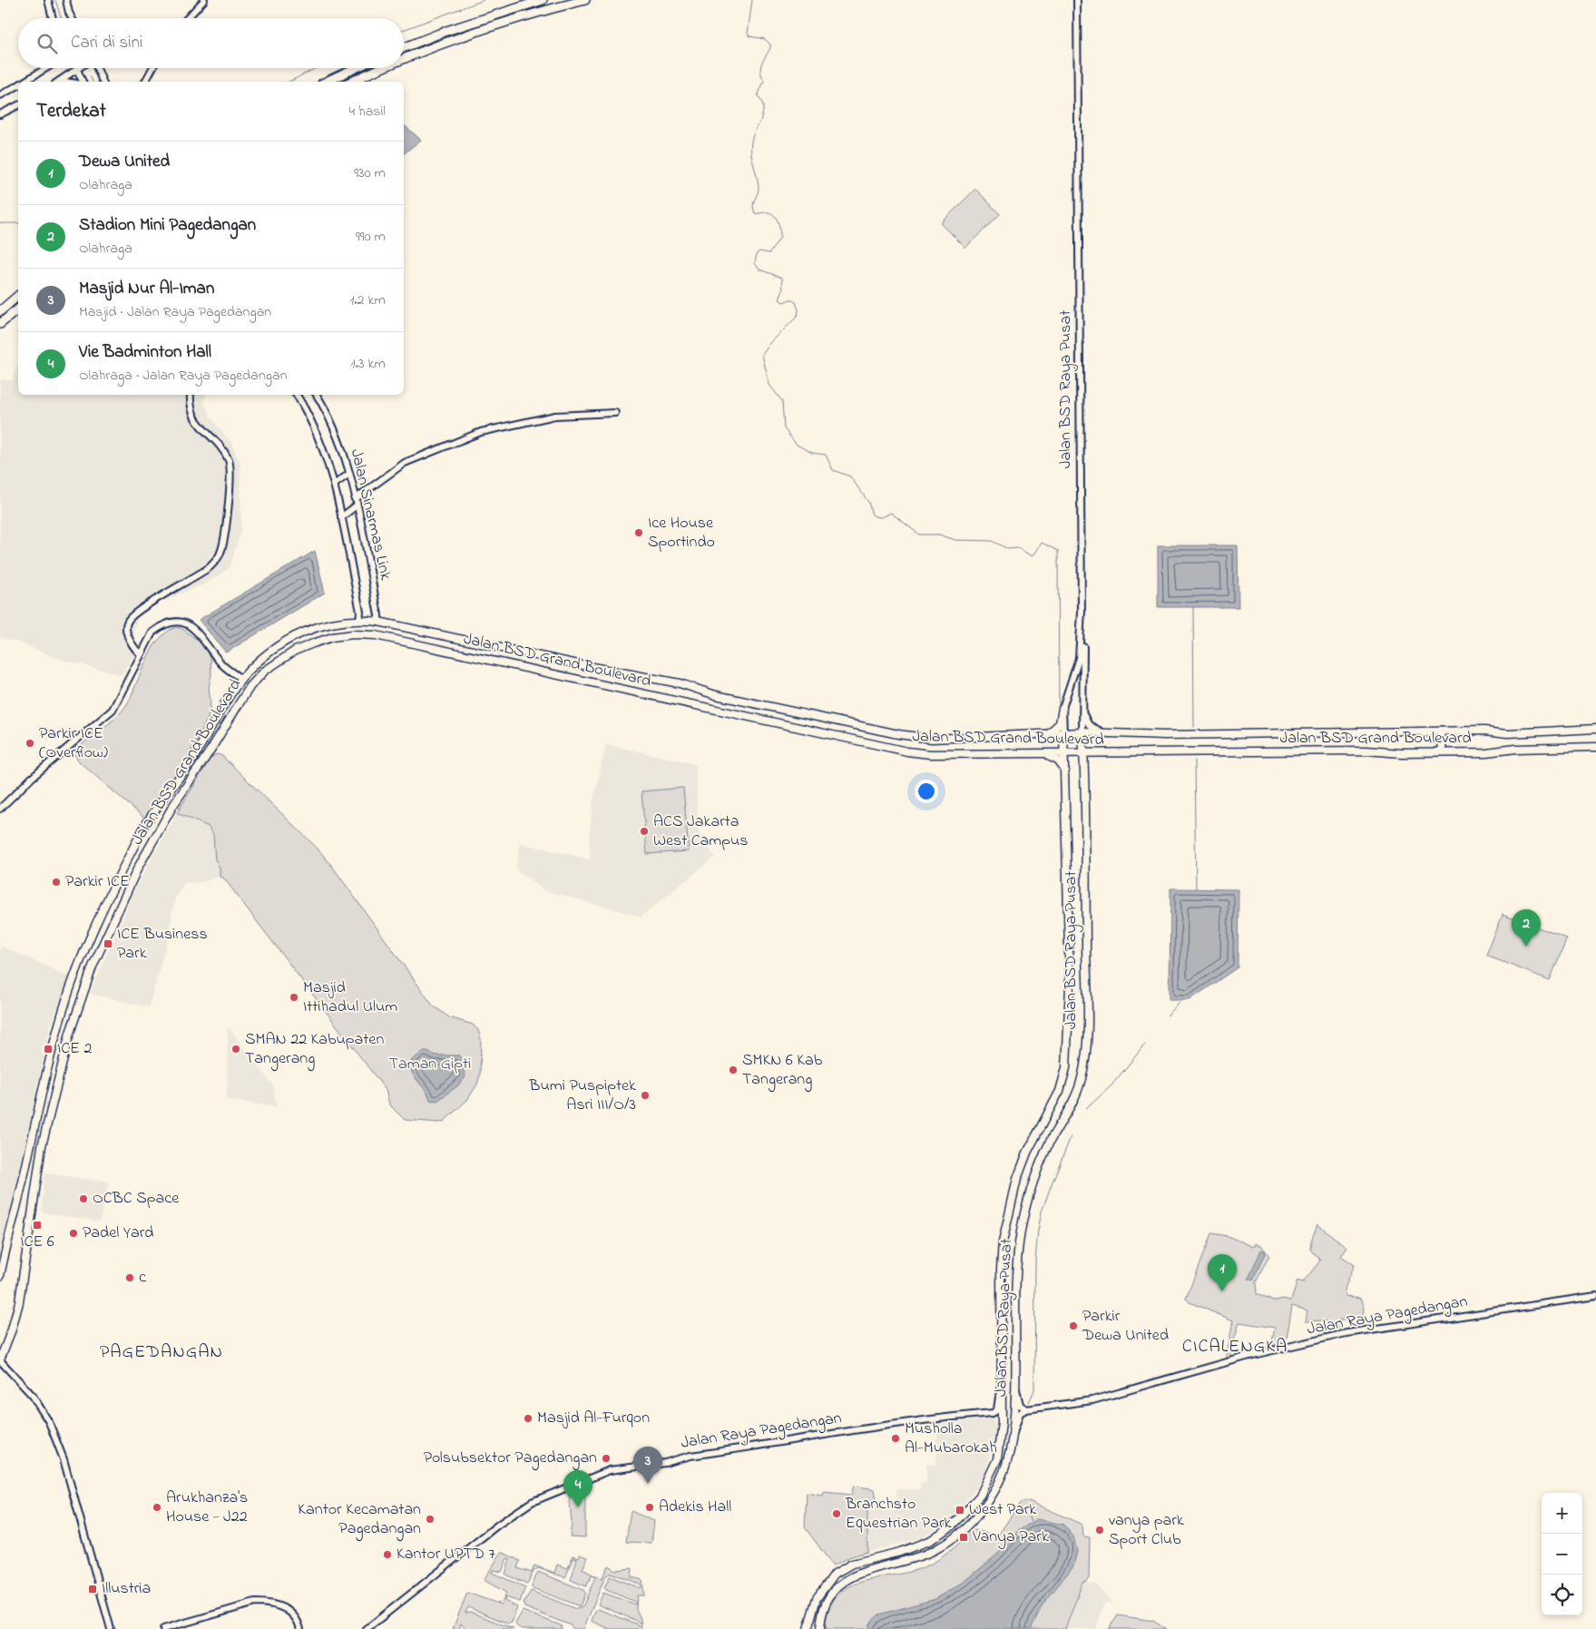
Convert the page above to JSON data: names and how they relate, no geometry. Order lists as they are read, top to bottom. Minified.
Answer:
{"streets":{"main road":["Jalan BSD Raya Pusat","Jalan BSD Grand Boulevard"],"street":["Jalan Sinarmas Link","Jalan Raya Pagedangan"]},"crossings":[["Jalan BSD Raya Pusat","Jalan BSD Grand Boulevard"],["Jalan Sinarmas Link","Jalan BSD Grand Boulevard"]],"districts":["CICALENGKA","PAGEDANGAN"],"parks":["Taman Gipti"],"places":{"other":["Ice House Sportindo","Parkir ICE (Overflow)","ACS Jakarta West Campus","Parkir ICE","Masjid Ittihadul Ulum","SMAN 22 Kabupaten Tangerang","SMKN 6 Kab Tangerang","Bumi Puspiptek Asri III/O/3","OCBC Space","Padel Yard","c","Parkir Dewa United","Masjid Al-Furqon","Musholla Al-Mubarokah","Polsubsektor Pagedangan","Arukhanza's House - J22","Adekis Hall","Branchsto Equestrian Park","Kantor Kecamatan Pagedangan","vanya park Sport Club","Kantor UPTD 7"],"transit":["ICE Business Park","ICE 2","ICE 6","West Park","Vanya Park","Illustria"]},"page":{"search":"Cari di sini","heading":["Terdekat","4 hasil"],"list":[{"mark":"1","name":"Dewa United","note":"Olahraga","value":"930 m"},{"mark":"2","name":"Stadion Mini Pagedangan","note":"Olahraga","value":"990 m"},{"mark":"3","name":"Masjid Nur Al-Iman","note":"Masjid · Jalan Raya Pagedangan","value":"1.2 km"},{"mark":"4","name":"Vie Badminton Hall","note":"Olahraga · Jalan Raya Pagedangan","value":"1.3 km"}],"pins":["2","1","3","4"],"map_buttons":["+","−"]}}
